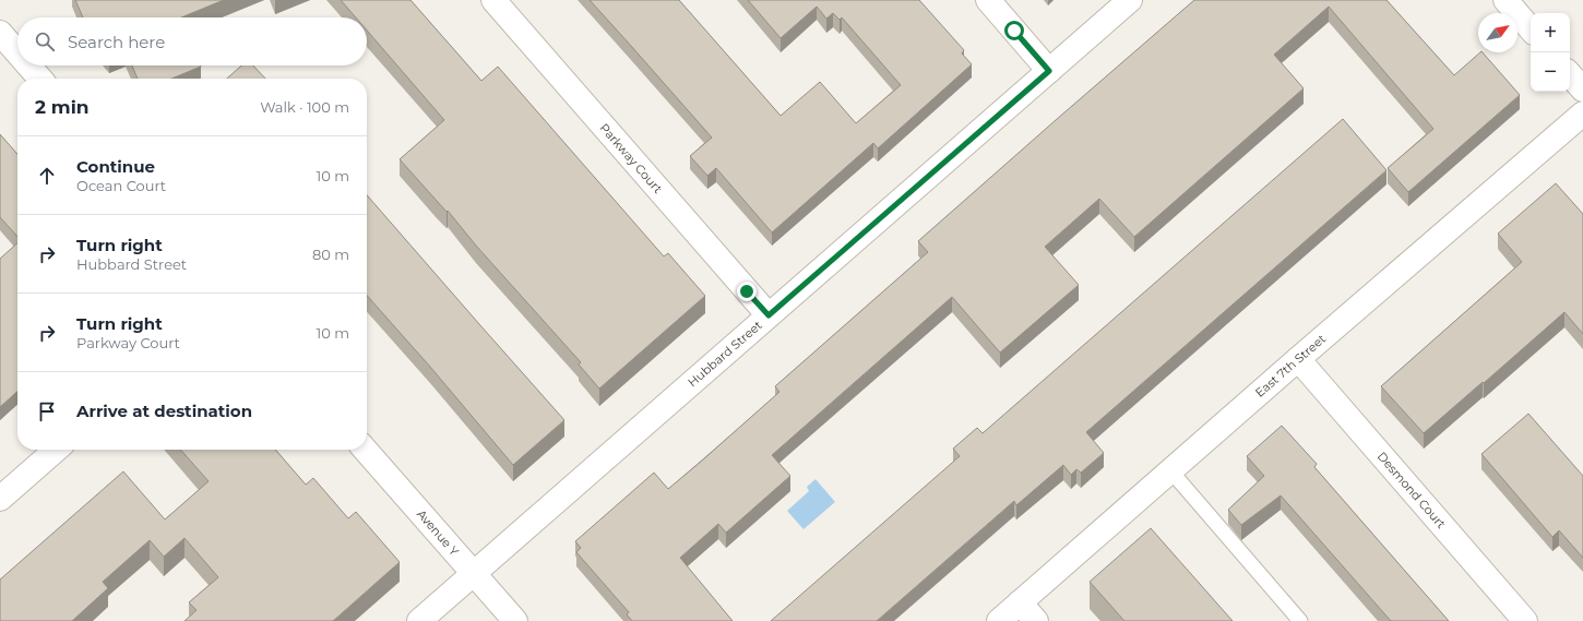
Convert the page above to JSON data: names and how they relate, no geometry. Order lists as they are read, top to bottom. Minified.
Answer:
{"streets":{"street":["Parkway Court","Hubbard Street","East 7th Street","Desmond Court","Avenue Y"]},"crossings":[["Parkway Court","Hubbard Street"],["Hubbard Street","Avenue Y"],["East 7th Street","Desmond Court"]],"north":"top right","page":{"map_buttons":["+","−"],"search":"Search here","heading":["2 min","Walk · 100 m"],"list":[["Continue","Ocean Court","10 m"],["Turn right","Hubbard Street","80 m"],["Turn right","Parkway Court","10 m"],"Arrive at destination"]}}
